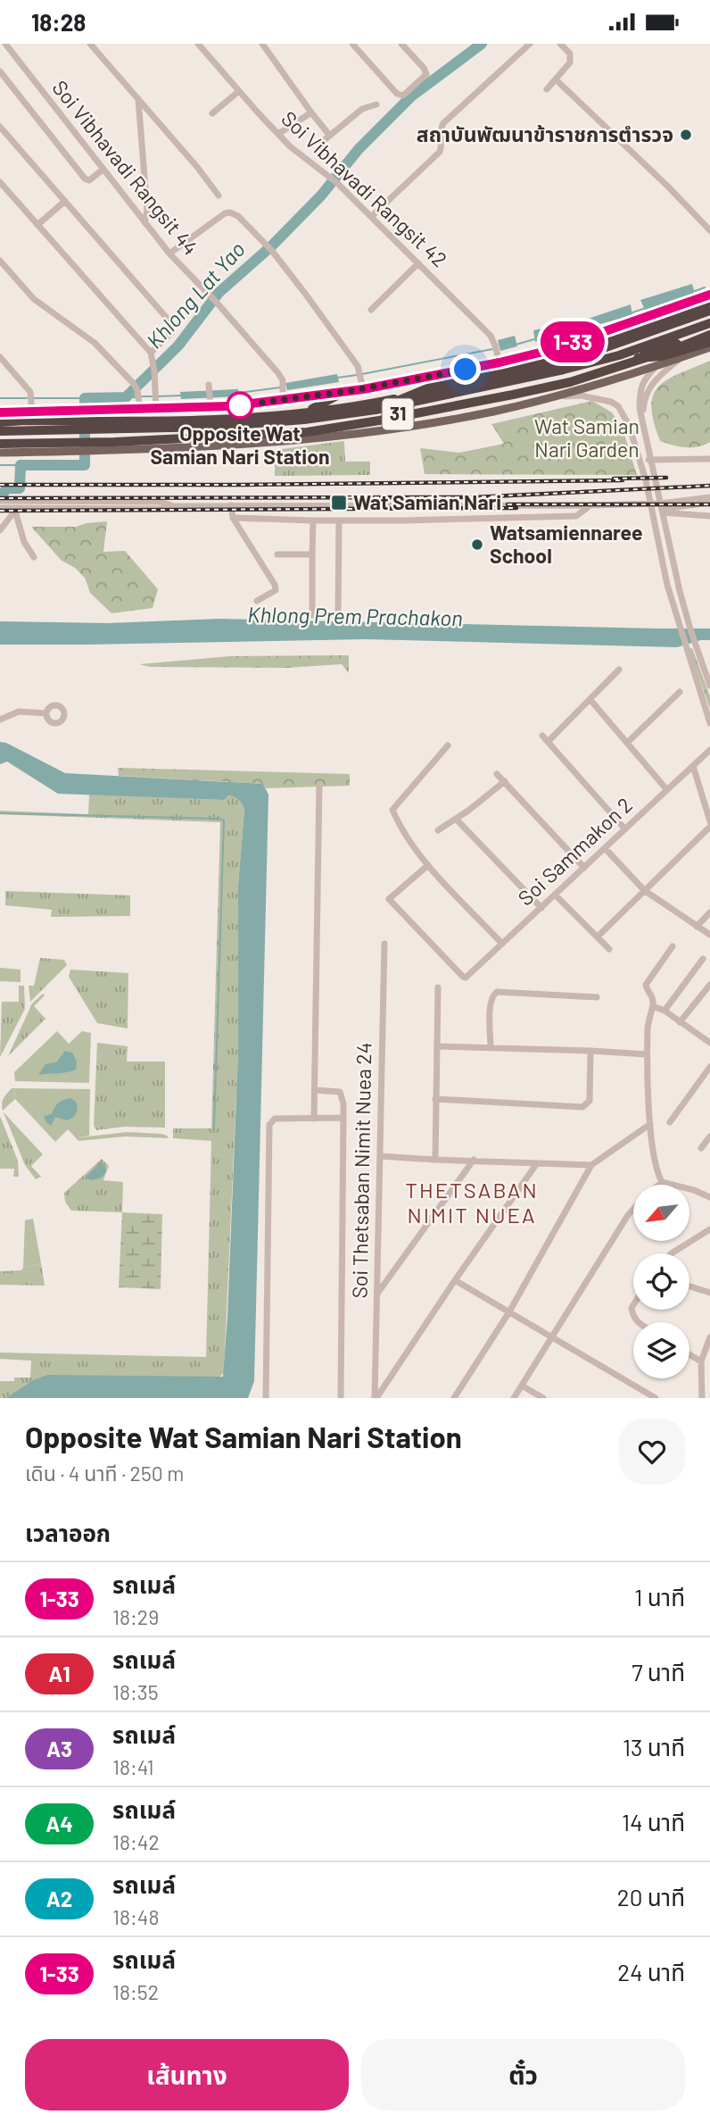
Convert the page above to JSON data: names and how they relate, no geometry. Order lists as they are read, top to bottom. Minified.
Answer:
{"streets":{"highway":["31"],"street":["Soi Vibhavadi Rangsit 44","Soi Vibhavadi Rangsit 42","Soi Sammakon 2","Soi Thetsaban Nimit Nuea 24"]},"crossings":[["Soi Vibhavadi Rangsit 44","31"],["Soi Vibhavadi Rangsit 42","31"]],"districts":["THETSABAN NIMIT NUEA"],"water":["Khlong Lat Yao","Khlong Prem Prachakon"],"parks":["Wat Samian Nari Garden"],"places":{"other":["สถาบันพัฒนาข้าราชการตำรวจ","Opposite Wat Samian Nari Station","Watsamiennaree School"],"transit":["Wat Samian Nari"]},"lines":["bus line 1-33"],"north":"bottom left","page":{"status":"18:28","on_map":"1-33","heading":[["Opposite Wat Samian Nari Station","เดิน · 4 นาที · 250 m"],"เวลาออก"],"list":[{"mark":"1-33","name":"รถเมล์","note":"18:29","value":"1 นาที"},{"mark":"A1","name":"รถเมล์","note":"18:35","value":"7 นาที"},{"mark":"A3","name":"รถเมล์","note":"18:41","value":"13 นาที"},{"mark":"A4","name":"รถเมล์","note":"18:42","value":"14 นาที"},{"mark":"A2","name":"รถเมล์","note":"18:48","value":"20 นาที"},{"mark":"1-33","name":"รถเมล์","note":"18:52","value":"24 นาที"}],"buttons":["เส้นทาง","ตั๋ว"]}}
